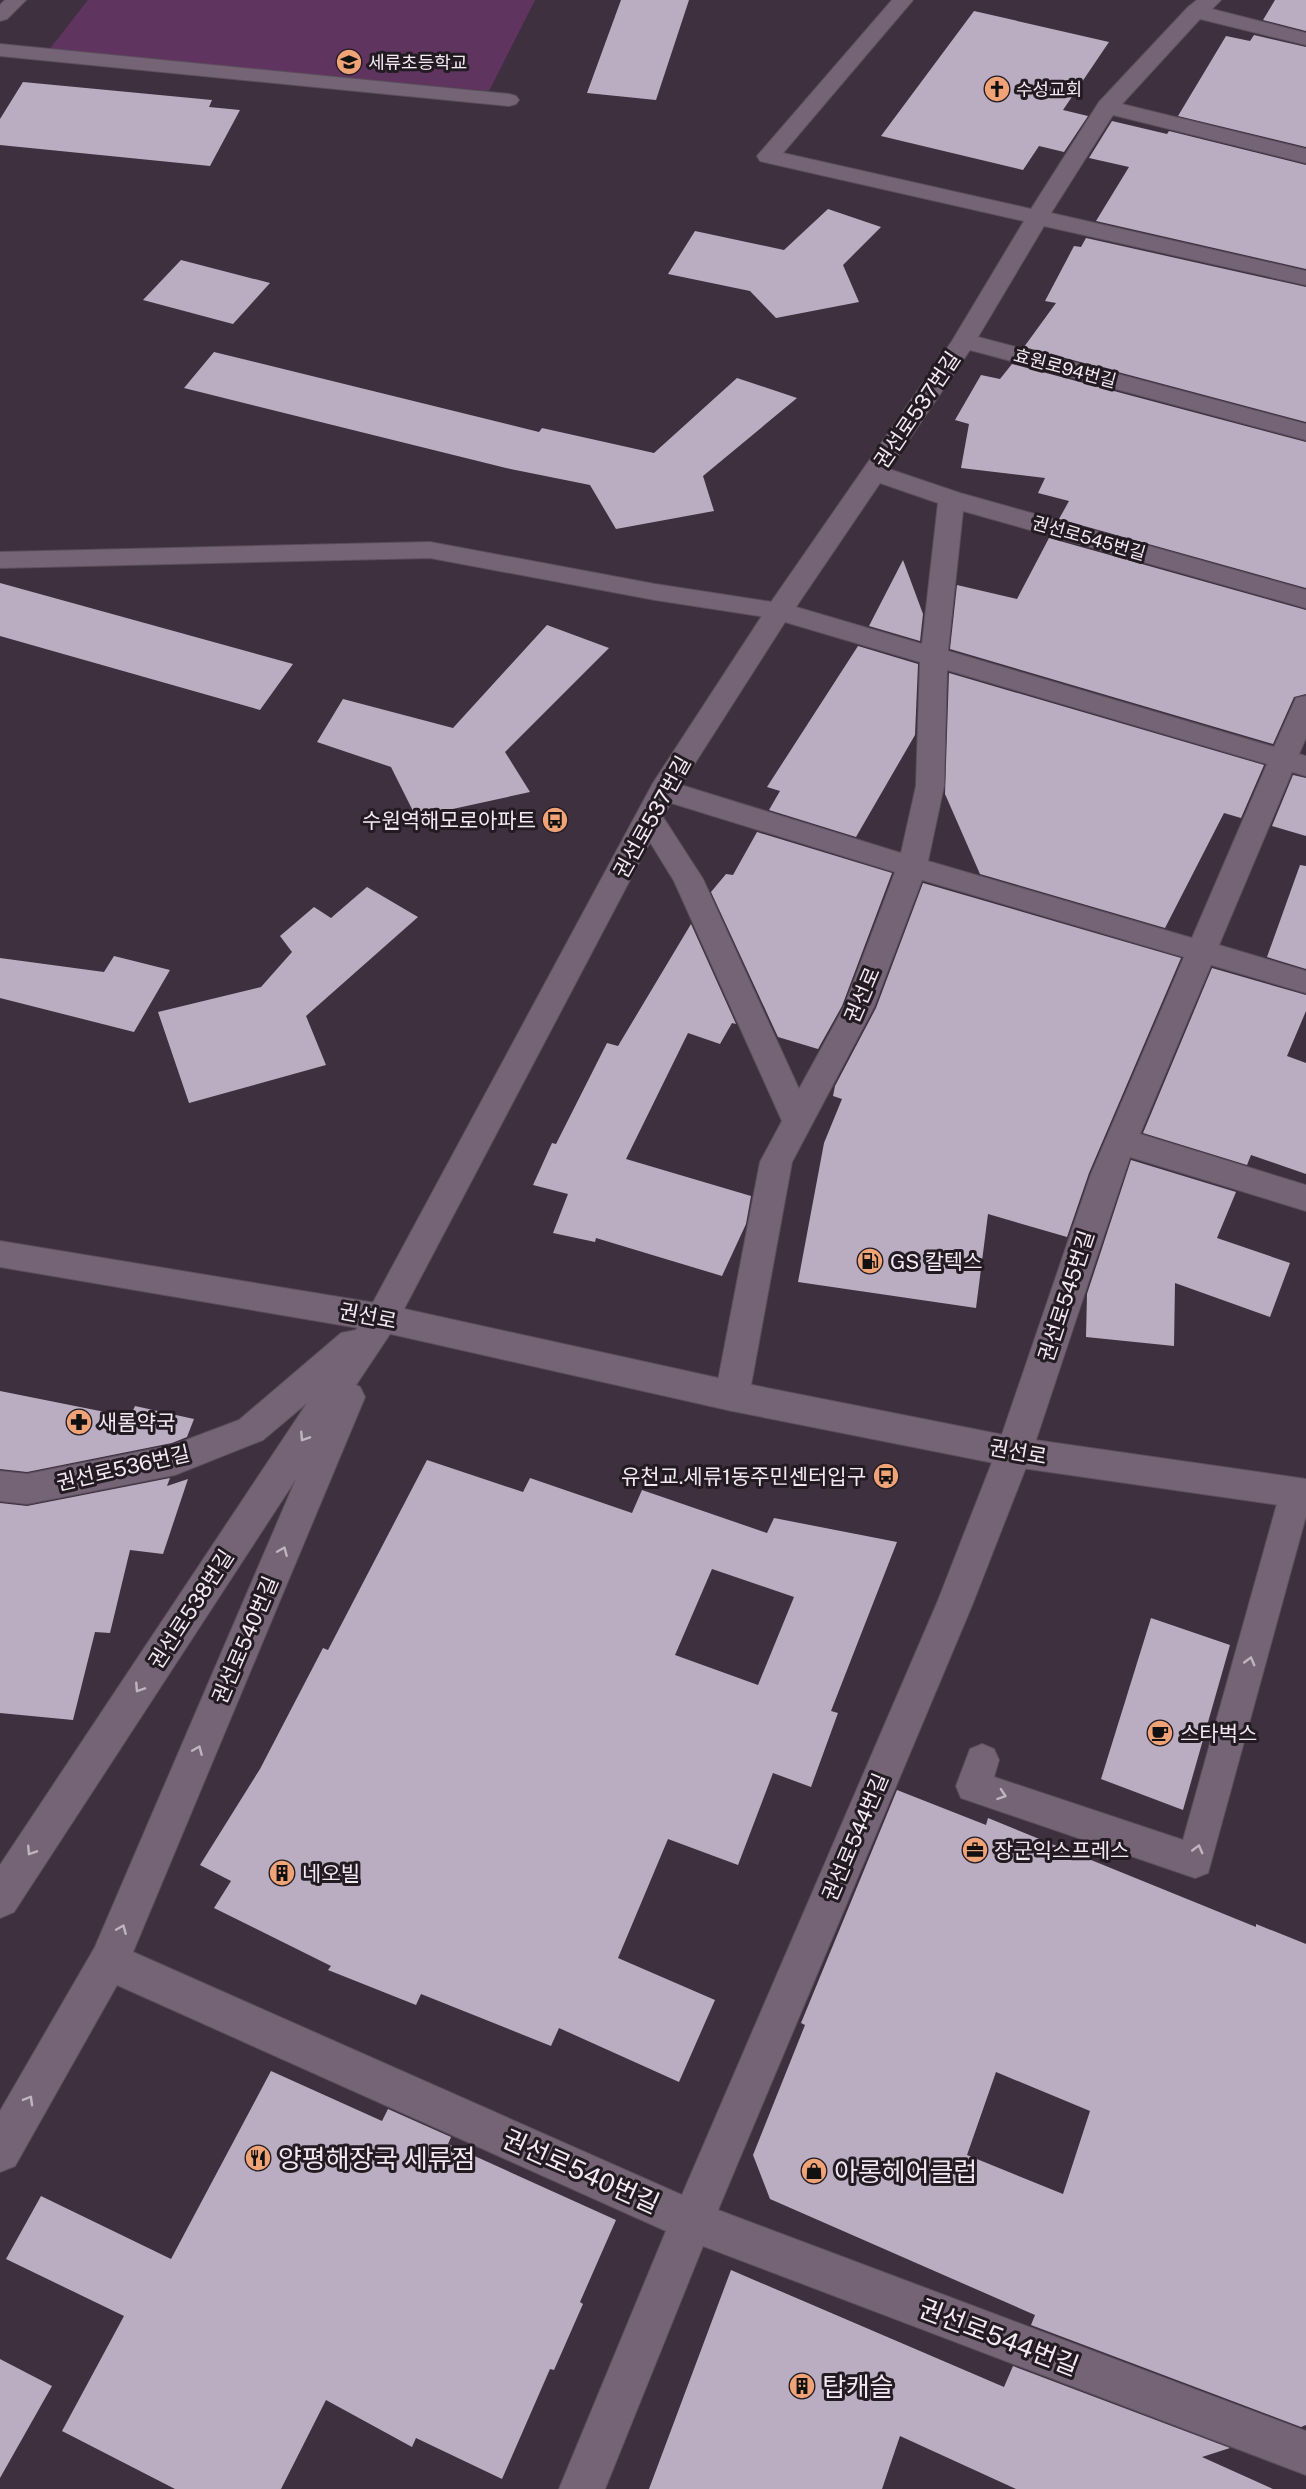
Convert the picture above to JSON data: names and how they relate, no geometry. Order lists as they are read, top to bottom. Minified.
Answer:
{"streets":{"street":["효원로94번길","권선로537번길","권선로545번길","권선로","권선로536번길","권선로538번길","권선로540번길","권선로544번길"]},"crossings":[["효원로94번길","권선로537번길"],["권선로537번길","권선로545번길"],["권선로537번길","권선로"],["권선로537번길","권선로536번길"],["권선로537번길","권선로538번길"],["권선로537번길","권선로540번길"],["권선로545번길","권선로"],["권선로545번길","권선로544번길"],["권선로","권선로536번길"],["권선로","권선로538번길"],["권선로","권선로540번길"],["권선로","권선로544번길"],["권선로536번길","권선로538번길"],["권선로536번길","권선로540번길"],["권선로538번길","권선로540번길"],["권선로540번길","권선로544번길"]],"one_way":["권선로538번길","권선로540번길"],"places":{"school or university":["세류초등학교"],"church":["수성교회"],"bus stop":["수원역해모로아파트","유천교.세류1동주민센터입구"],"fuel station":["GS 칼텍스"],"pharmacy":["새롬약국"],"cafe":["스타벅스"],"office":["장군익스프레스"],"building":["네오빌","탑캐슬"],"restaurant":["양평해장국 세류점"],"shop":["아롱헤어클럽"]}}
